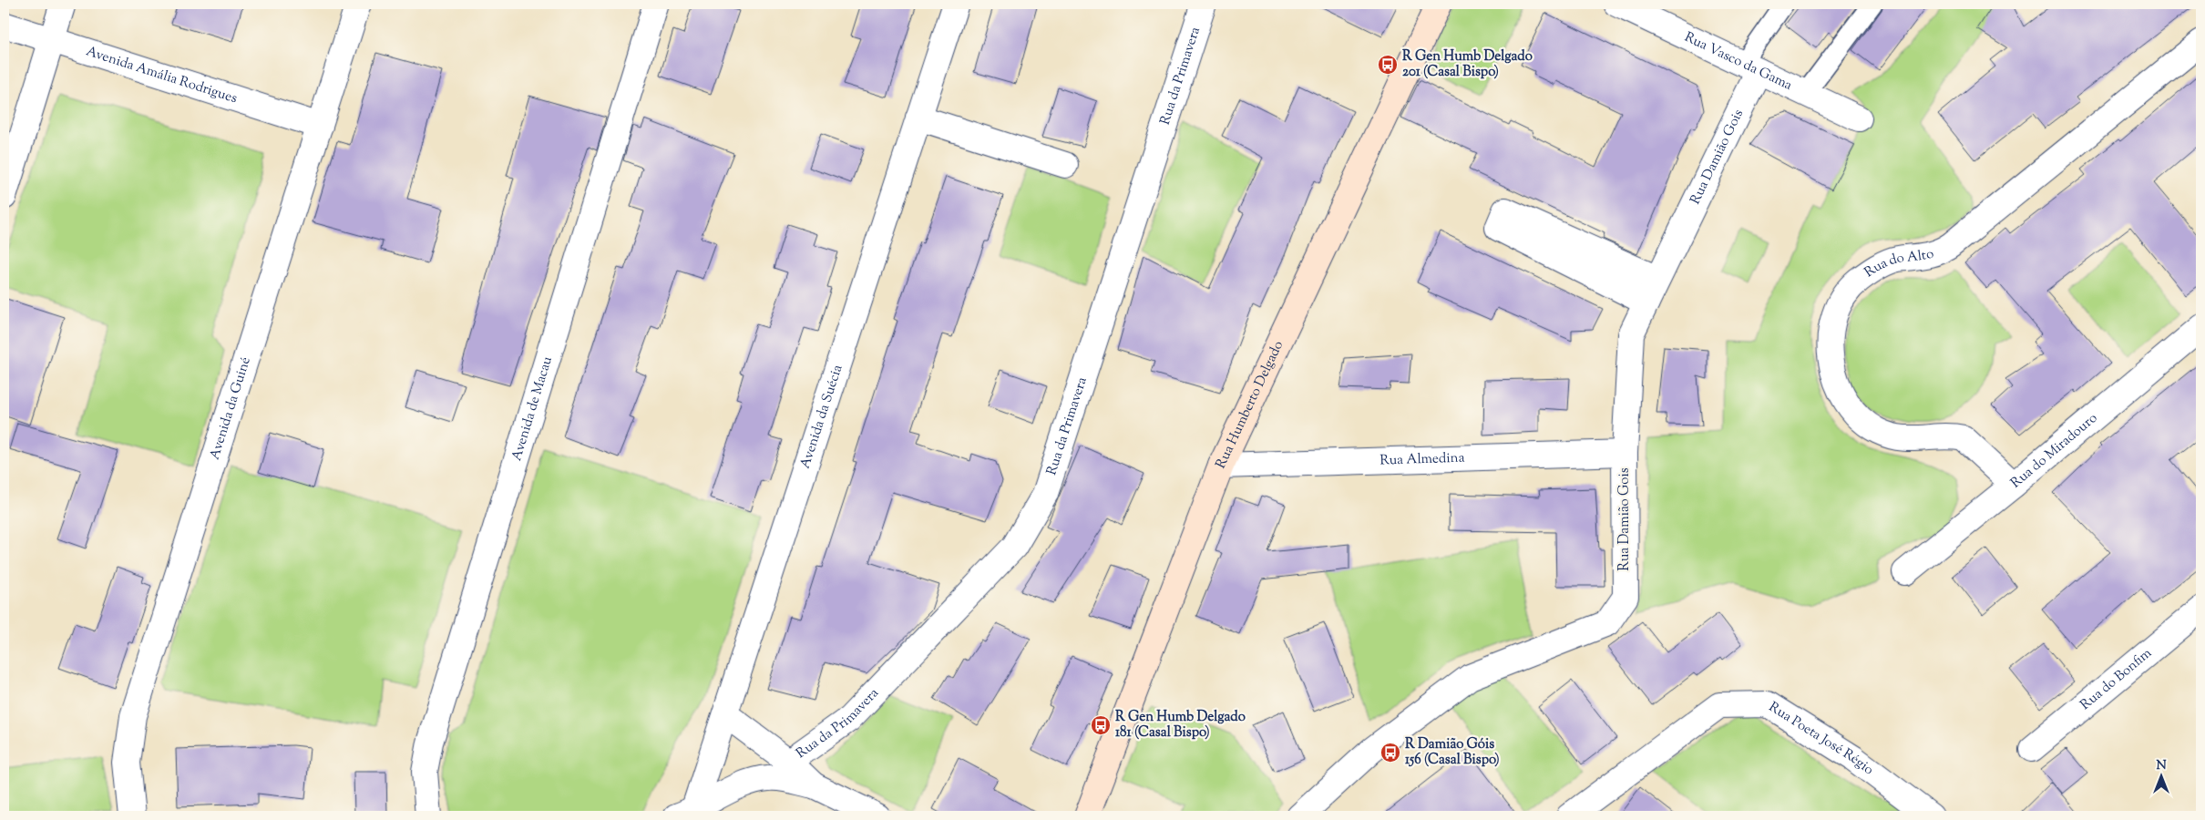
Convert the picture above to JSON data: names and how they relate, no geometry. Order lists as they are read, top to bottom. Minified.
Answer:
{"streets":{"street":["Rua Vasco da Gama","Avenida Amália Rodrigues","Rua da Primavera","Rua Damião Gois","Rua do Alto","Rua Humberto Delgado","Avenida da Guiné","Avenida de Macau","Avenida da Suécia","Rua do Miradouro","Rua Almedina","Rua do Bonfim","Rua Poeta José Régio"]},"crossings":[["Rua Vasco da Gama","Rua Damião Gois"],["Avenida Amália Rodrigues","Avenida da Guiné"],["Rua Damião Gois","Rua Almedina"],["Rua do Alto","Rua do Miradouro"],["Rua Humberto Delgado","Rua Almedina"]],"places":{"bus stop":["R Gen Humb Delgado 201 (Casal Bispo)","R Gen Humb Delgado 181 (Casal Bispo)","R Damião Góis 156 (Casal Bispo)"]},"north":"top"}
